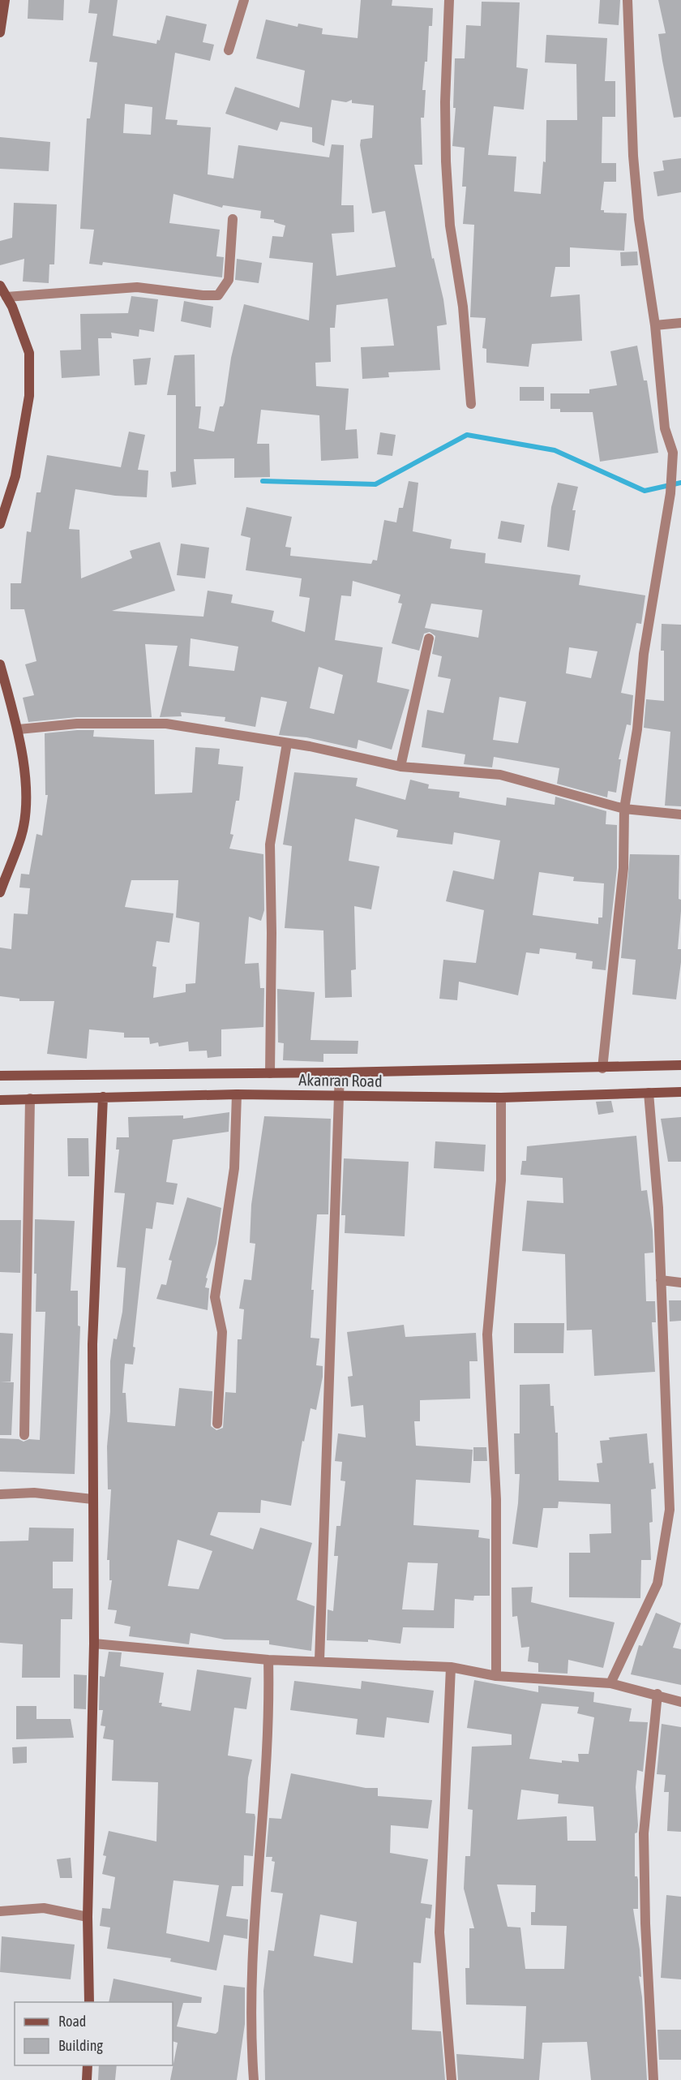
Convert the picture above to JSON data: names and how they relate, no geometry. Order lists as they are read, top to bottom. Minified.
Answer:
{"streets":{"street":["Akanran Road"]},"legend":["Road","Building"]}
